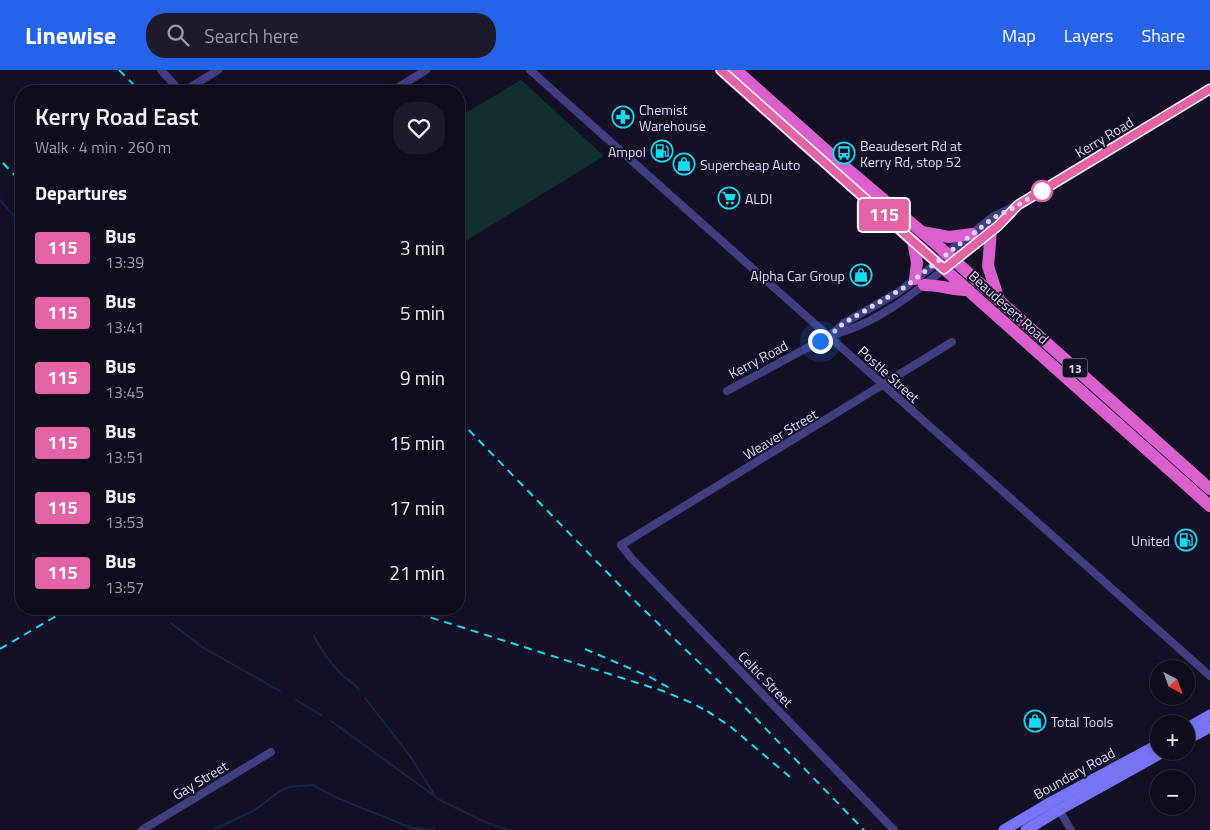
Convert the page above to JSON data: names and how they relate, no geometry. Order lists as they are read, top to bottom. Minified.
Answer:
{"streets":{"highway":["Beaudesert Road","13"],"main road":["Boundary Road"],"street":["Kerry Road","Postle Street","Weaver Street","Celtic Street","Gay Street"]},"crossings":[["Kerry Road","Beaudesert Road"],["Kerry Road","Postle Street"],["Postle Street","Weaver Street"],["Weaver Street","Celtic Street"]],"places":{"pharmacy":["Chemist Warehouse"],"fuel station":["Ampol","United"],"bus stop":["Beaudesert Rd at Kerry Rd, stop 52"],"shop":["Supercheap Auto","Alpha Car Group","Total Tools"],"supermarket":["ALDI"]},"lines":["bus line 115"],"north":"bottom right","page":{"header":"Linewise","search":"Search here","nav":["Map","Layers","Share"],"on_map":"115","heading":[["Kerry Road East","Walk · 4 min · 260 m"],"Departures"],"list":[{"mark":"115","name":"Bus","note":"13:39","value":"3 min"},{"mark":"115","name":"Bus","note":"13:41","value":"5 min"},{"mark":"115","name":"Bus","note":"13:45","value":"9 min"},{"mark":"115","name":"Bus","note":"13:51","value":"15 min"},{"mark":"115","name":"Bus","note":"13:53","value":"17 min"},{"mark":"115","name":"Bus","note":"13:57","value":"21 min"}],"map_buttons":["+","−"]}}
